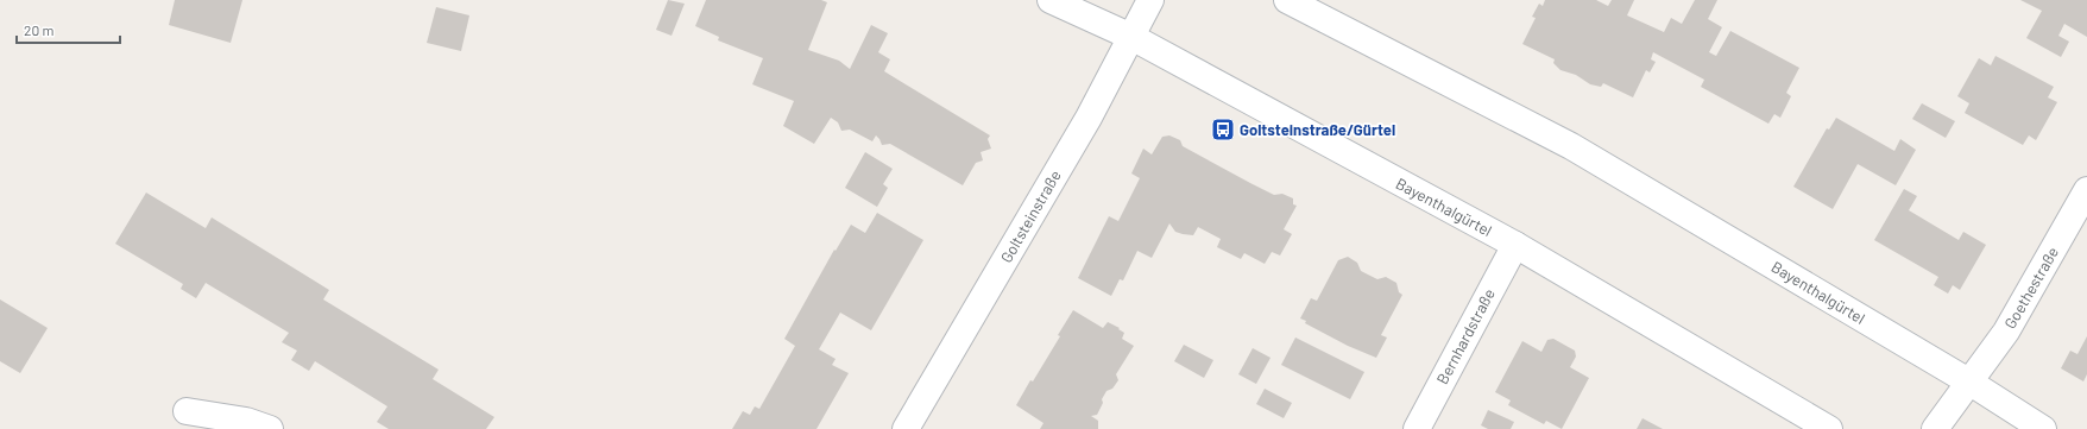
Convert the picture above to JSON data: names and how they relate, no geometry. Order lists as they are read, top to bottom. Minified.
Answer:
{"streets":{"main road":["Bayenthalgürtel","Goltsteinstraße","Goethestraße","Bernhardstraße"]},"crossings":[["Bayenthalgürtel","Goltsteinstraße"],["Bayenthalgürtel","Goethestraße"],["Bayenthalgürtel","Bernhardstraße"]],"places":{"bus stop":["Goltsteinstraße/Gürtel"]},"scale_bar":"20 m"}
